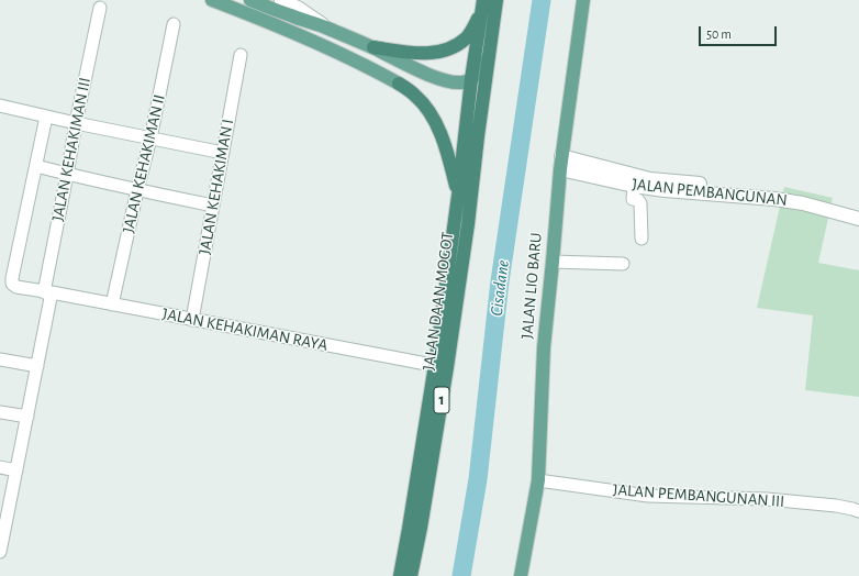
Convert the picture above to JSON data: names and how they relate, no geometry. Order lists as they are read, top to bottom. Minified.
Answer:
{"streets":{"highway":["JALAN DAAN MOGOT","1"],"main road":["JALAN LIO BARU"],"street":["JALAN KEHAKIMAN III","JALAN KEHAKIMAN II","JALAN KEHAKIMAN I","JALAN PEMBANGUNAN","JALAN KEHAKIMAN RAYA","JALAN PEMBANGUNAN III"]},"crossings":[["JALAN KEHAKIMAN III","JALAN KEHAKIMAN RAYA"],["JALAN KEHAKIMAN II","JALAN KEHAKIMAN RAYA"],["JALAN KEHAKIMAN I","JALAN KEHAKIMAN RAYA"],["JALAN PEMBANGUNAN","JALAN LIO BARU"],["JALAN LIO BARU","JALAN PEMBANGUNAN III"],["JALAN DAAN MOGOT","JALAN KEHAKIMAN RAYA"]],"water":["Cisadane"],"scale_bar":"50 m"}
